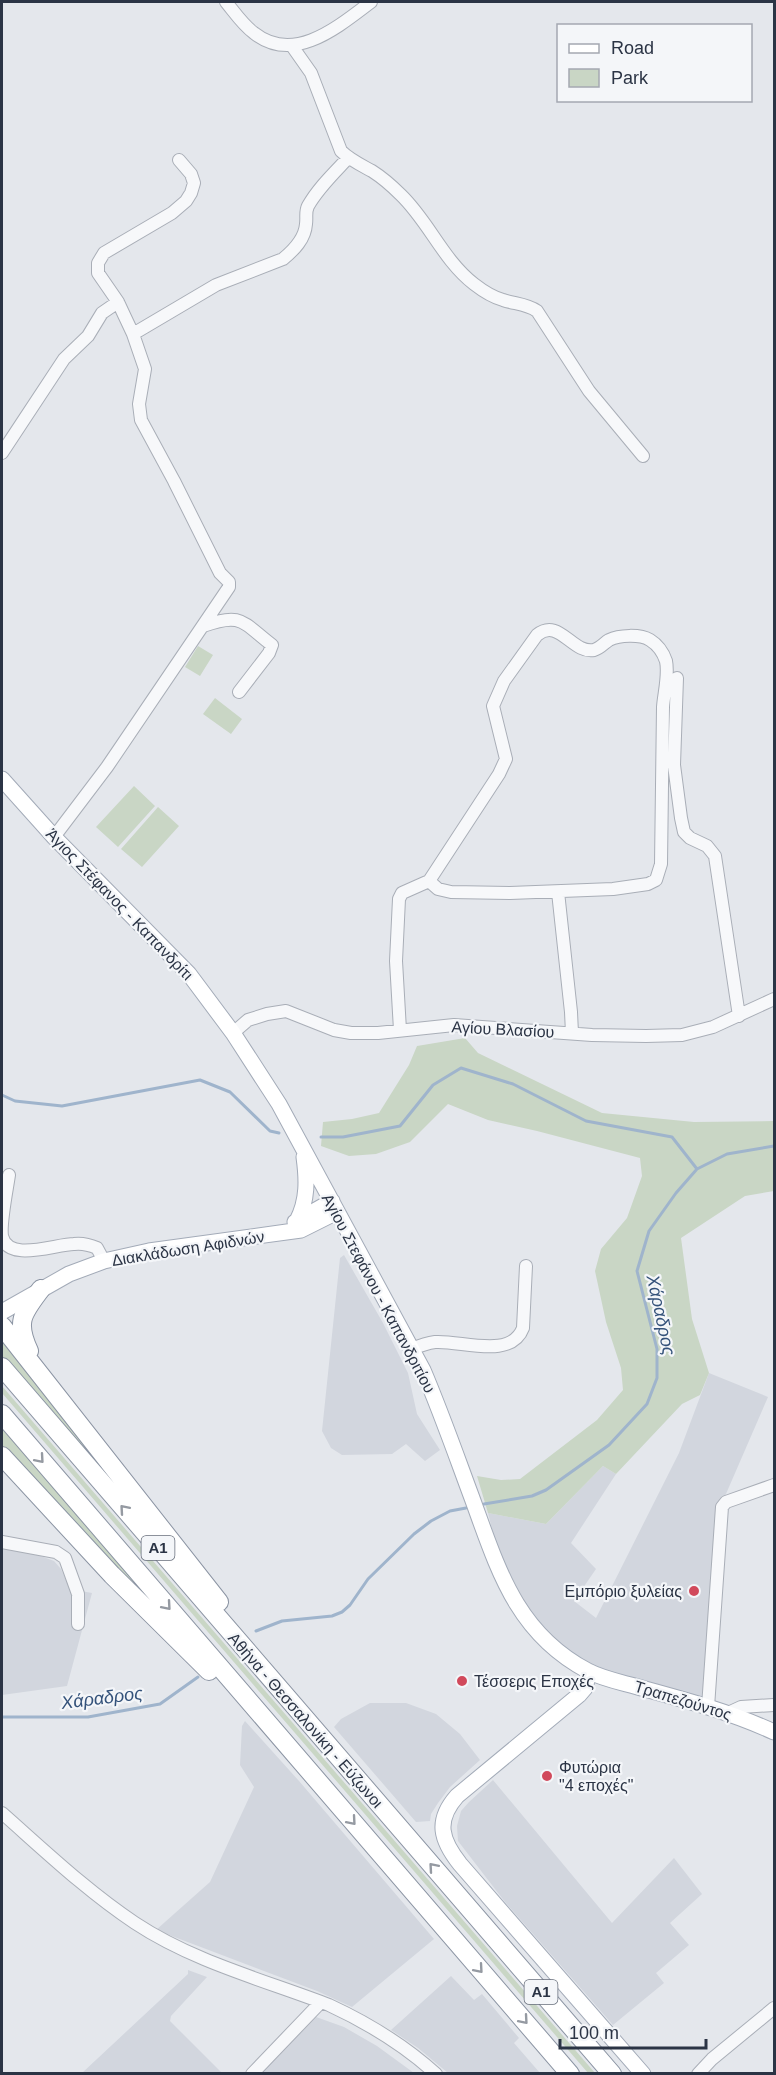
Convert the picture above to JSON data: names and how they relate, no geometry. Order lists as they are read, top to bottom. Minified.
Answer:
{"streets":{"highway":["Α1","Αθήνα - Θεσσαλονίκη - Εύζωνοι"],"main road":["Άγιος Στέφανος - Καπανδρίτι","Διακλάδωση Αφιδνών","Αγίου Στεφάνου - Καπανδριτίου","Τραπεζούντος"],"street":["Αγίου Βλασίου"]},"crossings":[["Άγιος Στέφανος - Καπανδρίτι","Αγίου Βλασίου"],["Άγιος Στέφανος - Καπανδρίτι","Αγίου Στεφάνου - Καπανδριτίου"],["Αγίου Βλασίου","Αγίου Στεφάνου - Καπανδριτίου"],["Διακλάδωση Αφιδνών","Αγίου Στεφάνου - Καπανδριτίου"],["Αγίου Στεφάνου - Καπανδριτίου","Τραπεζούντος"]],"water":["Χάραδρος"],"places":["Εμπόριο ξυλείας","Τέσσερις Εποχές","Φυτώρια \"4 εποχές\""],"legend":["Road","Park"],"scale_bar":"100 m"}
